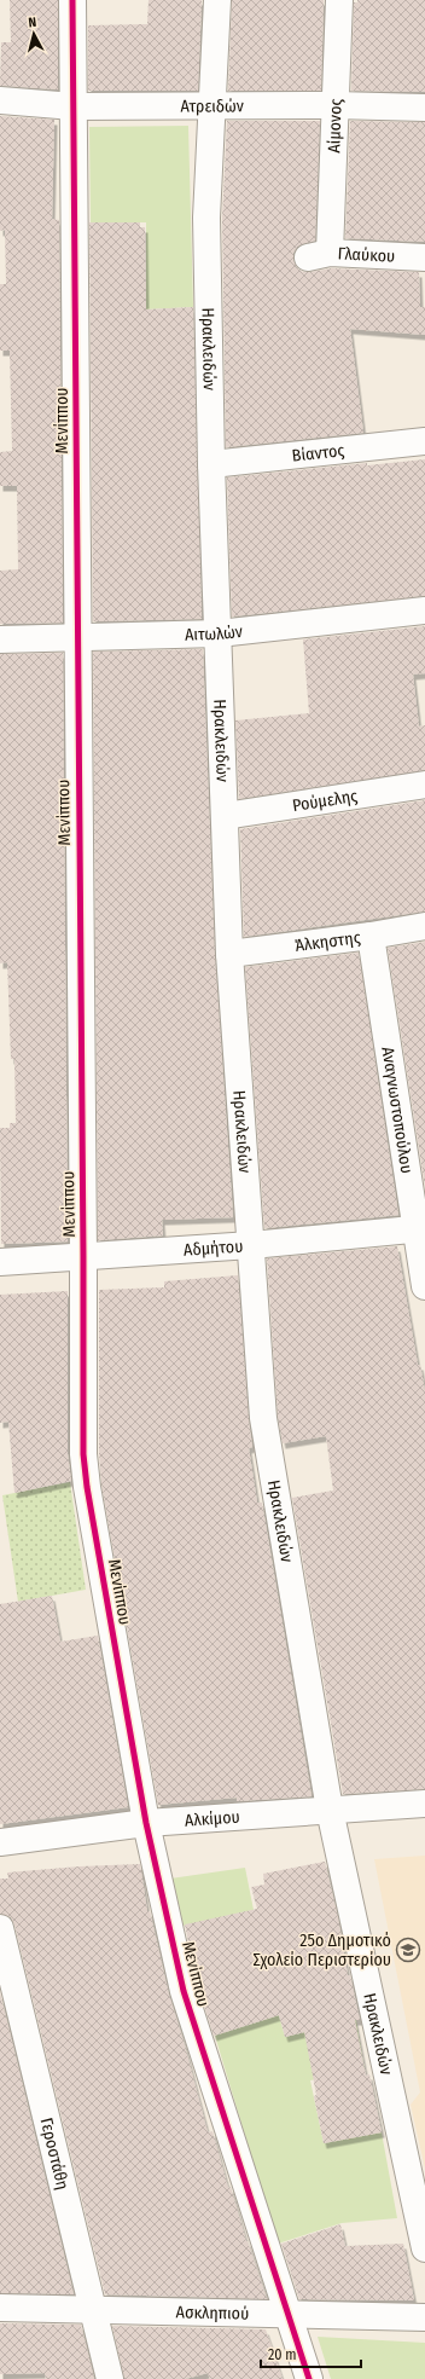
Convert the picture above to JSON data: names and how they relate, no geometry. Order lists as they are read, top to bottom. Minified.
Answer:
{"streets":{"street":["Ατρειδών","Αίμονος","Γλαύκου","Ηρακλειδών","Μενίππου","Βίαντος","Αιτωλών","Ρούμελης","Άλκηστης","Αναγνωστοπούλου","Αδμήτου","Αλκίμου","Γεροστάθη","Ασκληπιού"]},"crossings":[["Ατρειδών","Αίμονος"],["Ατρειδών","Ηρακλειδών"],["Ατρειδών","Μενίππου"],["Αίμονος","Γλαύκου"],["Ηρακλειδών","Βίαντος"],["Ηρακλειδών","Αιτωλών"],["Ηρακλειδών","Ρούμελης"],["Ηρακλειδών","Άλκηστης"],["Ηρακλειδών","Αδμήτου"],["Ηρακλειδών","Αλκίμου"],["Μενίππου","Αιτωλών"],["Μενίππου","Αδμήτου"],["Μενίππου","Αλκίμου"],["Μενίππου","Ασκληπιού"],["Άλκηστης","Αναγνωστοπούλου"],["Αναγνωστοπούλου","Αδμήτου"],["Γεροστάθη","Ασκληπιού"]],"places":{"school or university":["25ο Δημοτικό Σχολείο Περιστερίου"]},"scale_bar":"20 m","north":"top"}
